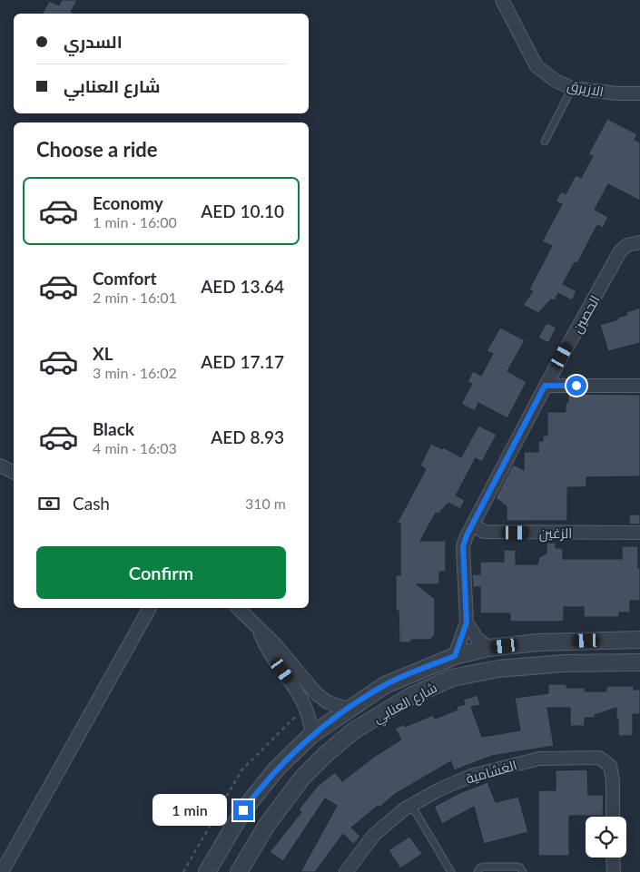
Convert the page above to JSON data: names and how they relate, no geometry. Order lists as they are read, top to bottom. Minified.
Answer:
{"streets":{"street":["الازيرق","الحصين","الزغين","شارع العنابي","الغشامية"]},"crossings":[["الحصين","الزغين"],["الحصين","شارع العنابي"]],"page":{"banner":["السدري","شارع العنابي"],"heading":"Choose a ride","list":[{"name":"Economy","note":"1 min · 16:00","value":"AED 10.10"},{"name":"Comfort","note":"2 min · 16:01","value":"AED 13.64"},{"name":"XL","note":"3 min · 16:02","value":"AED 17.17"},{"name":"Black","note":"4 min · 16:03","value":"AED 8.93"}],"pay":["Cash","310 m"],"buttons":"Confirm","bubble":"1 min"}}
